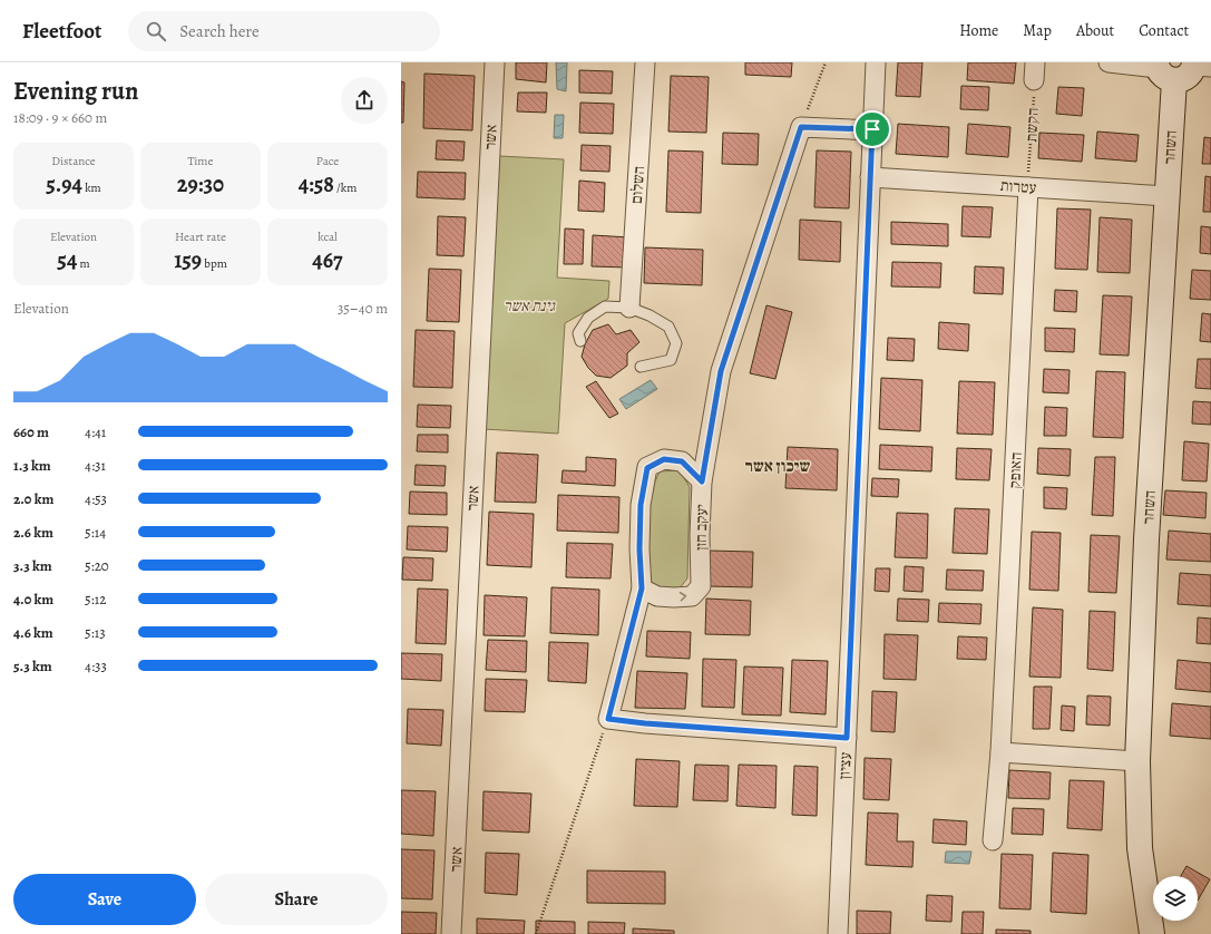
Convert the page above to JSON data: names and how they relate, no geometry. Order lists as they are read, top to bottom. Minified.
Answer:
{"streets":{"street":["אשר","השחר","השלום","עטרות","האופק","יעקב חזן","עציון"],"path":["הקשת"]},"crossings":[["הקשת","עטרות"],["הקשת","האופק"],["השחר","עטרות"],["עטרות","האופק"],["עטרות","עציון"]],"districts":["שיכון אשר"],"parks":["גינת אשר"],"page":{"header":"Fleetfoot","search":"Search here","nav":["Home","Map","About","Contact"],"heading":["Evening run","18:09 · 9 × 660 m"],"stats":[["Distance","5.94 km"],["Time","29:30"],["Pace","4:58 /km"],["Elevation","54 m"],["Heart rate","159 bpm"],["kcal","467"]],"chart":["Elevation","35–40 m"],"list":[{"name":"660 m","note":"4:41"},{"name":"1.3 km","note":"4:31"},{"name":"2.0 km","note":"4:53"},{"name":"2.6 km","note":"5:14"},{"name":"3.3 km","note":"5:20"},{"name":"4.0 km","note":"5:12"},{"name":"4.6 km","note":"5:13"},{"name":"5.3 km","note":"4:33"}],"buttons":["Save","Share"]}}
